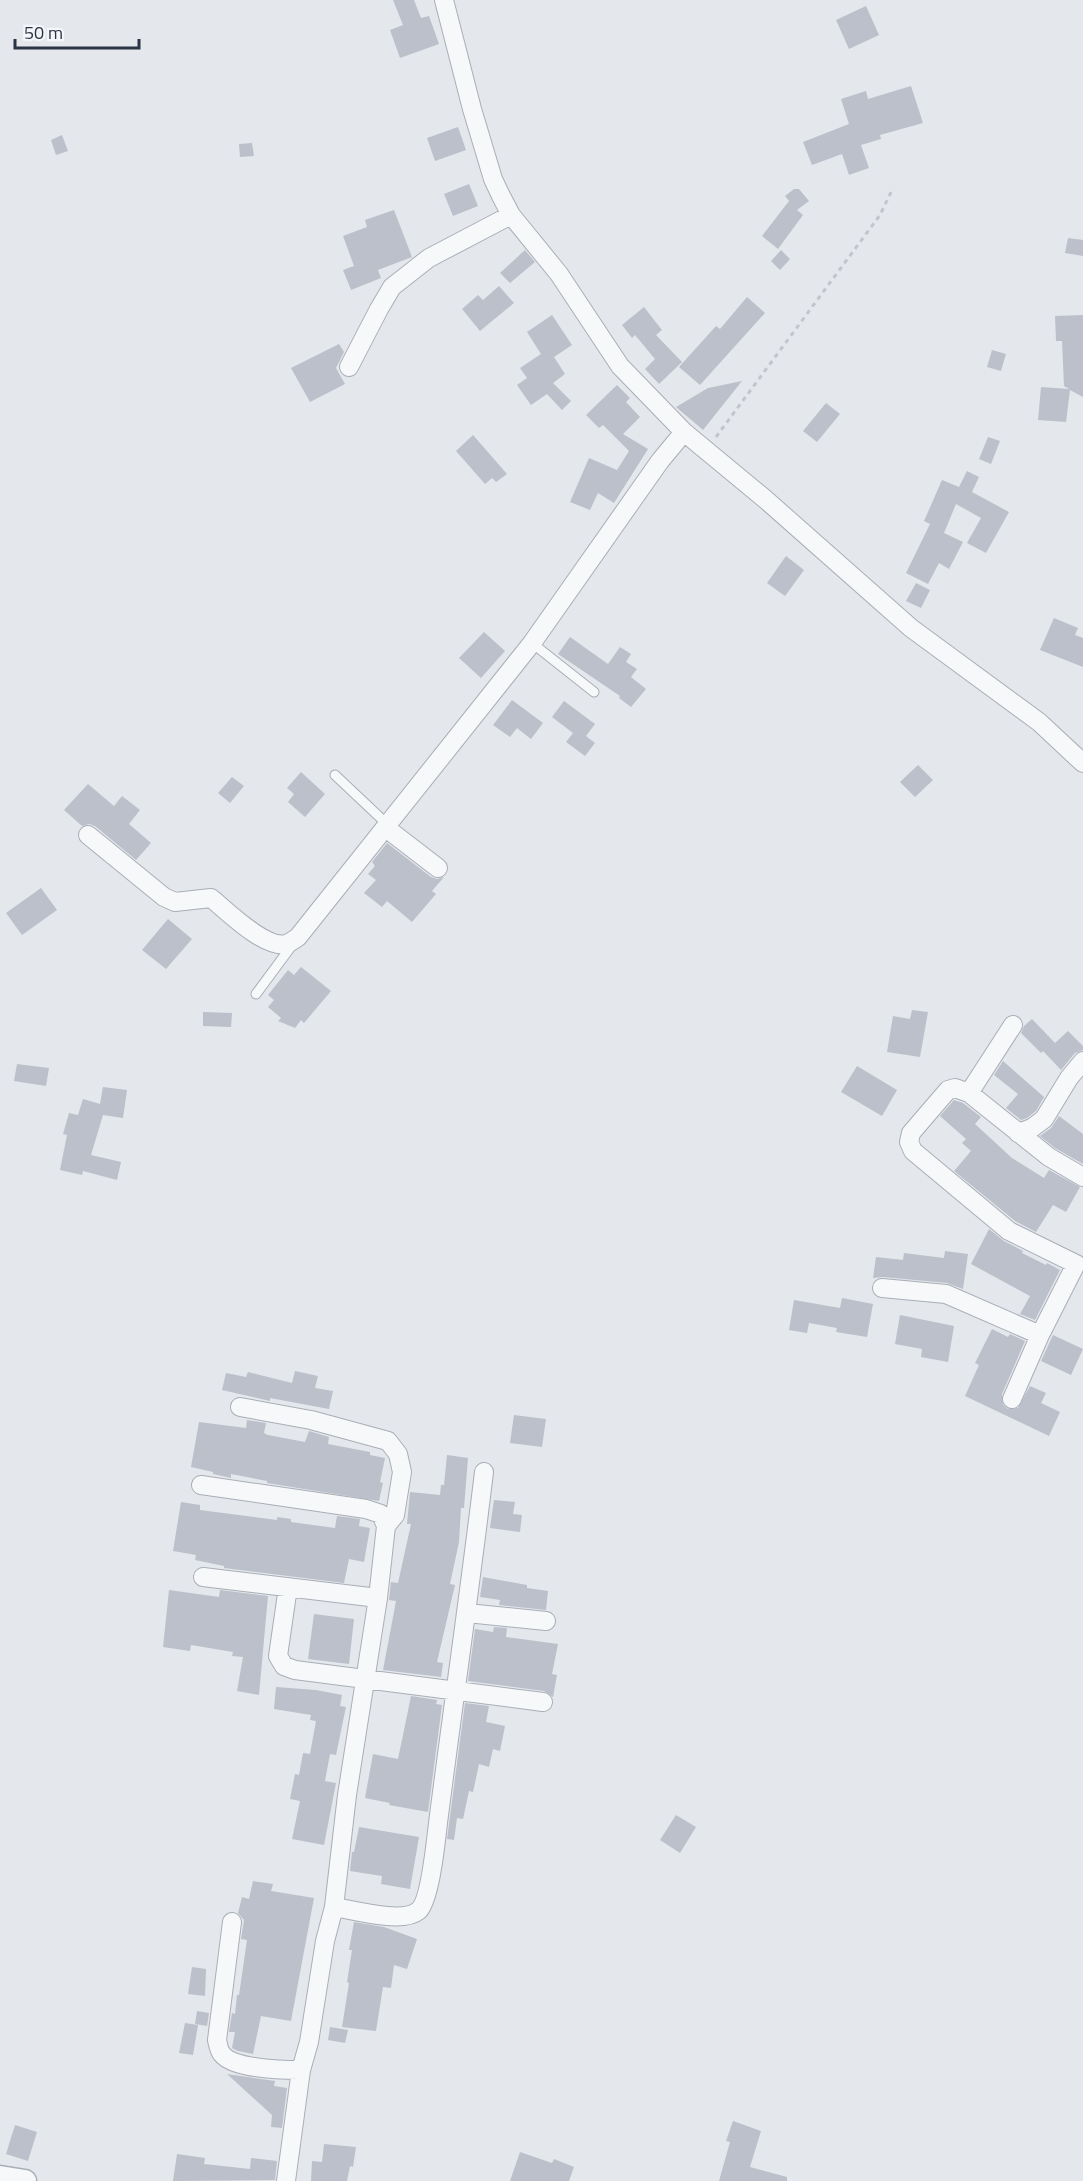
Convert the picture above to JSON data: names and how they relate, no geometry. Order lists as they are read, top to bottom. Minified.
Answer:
{"scale_bar":"50 m"}
